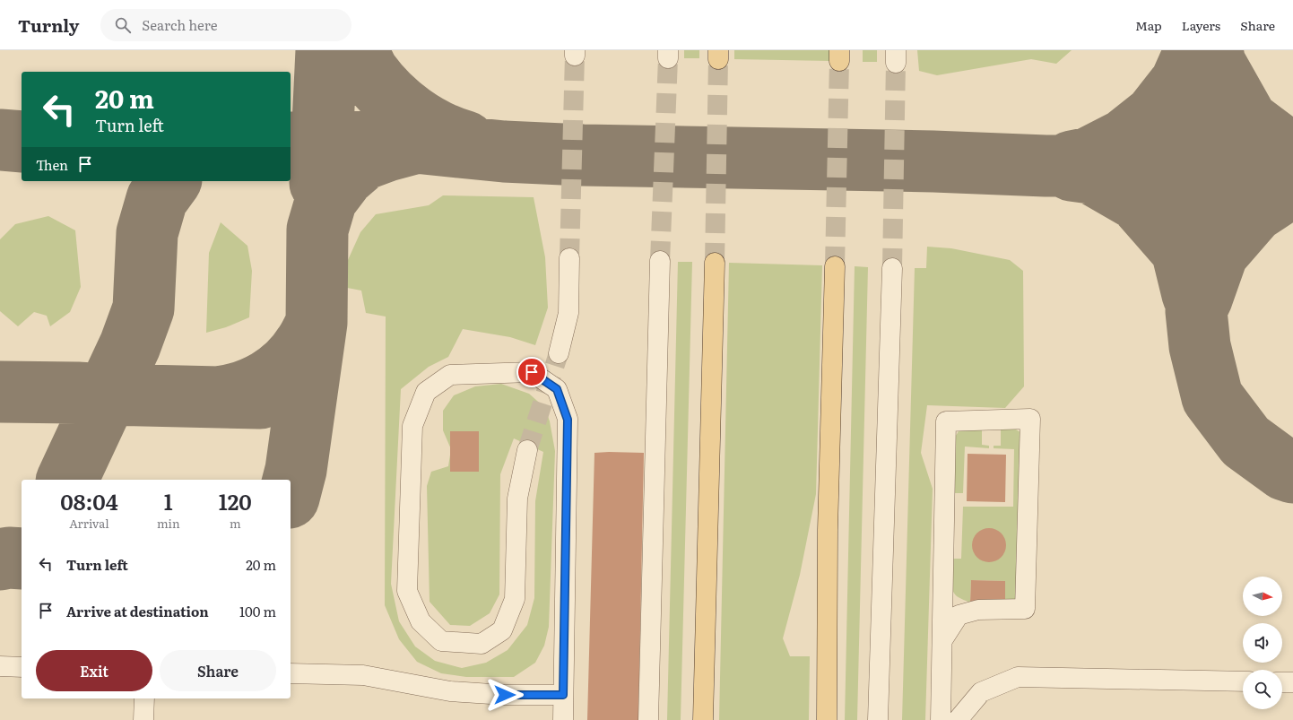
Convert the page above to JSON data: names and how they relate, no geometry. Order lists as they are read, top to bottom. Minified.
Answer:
{"north":"right","page":{"header":"Turnly","search":"Search here","nav":["Map","Layers","Share"],"turn":["20 m","Turn left"],"then":"Then","eta":["08:04","Arrival","1","min","120","m"],"list":[{"name":"Turn left","value":"20 m"},{"name":"Arrive at destination","value":"100 m"}],"buttons":["Exit","Share"]}}
